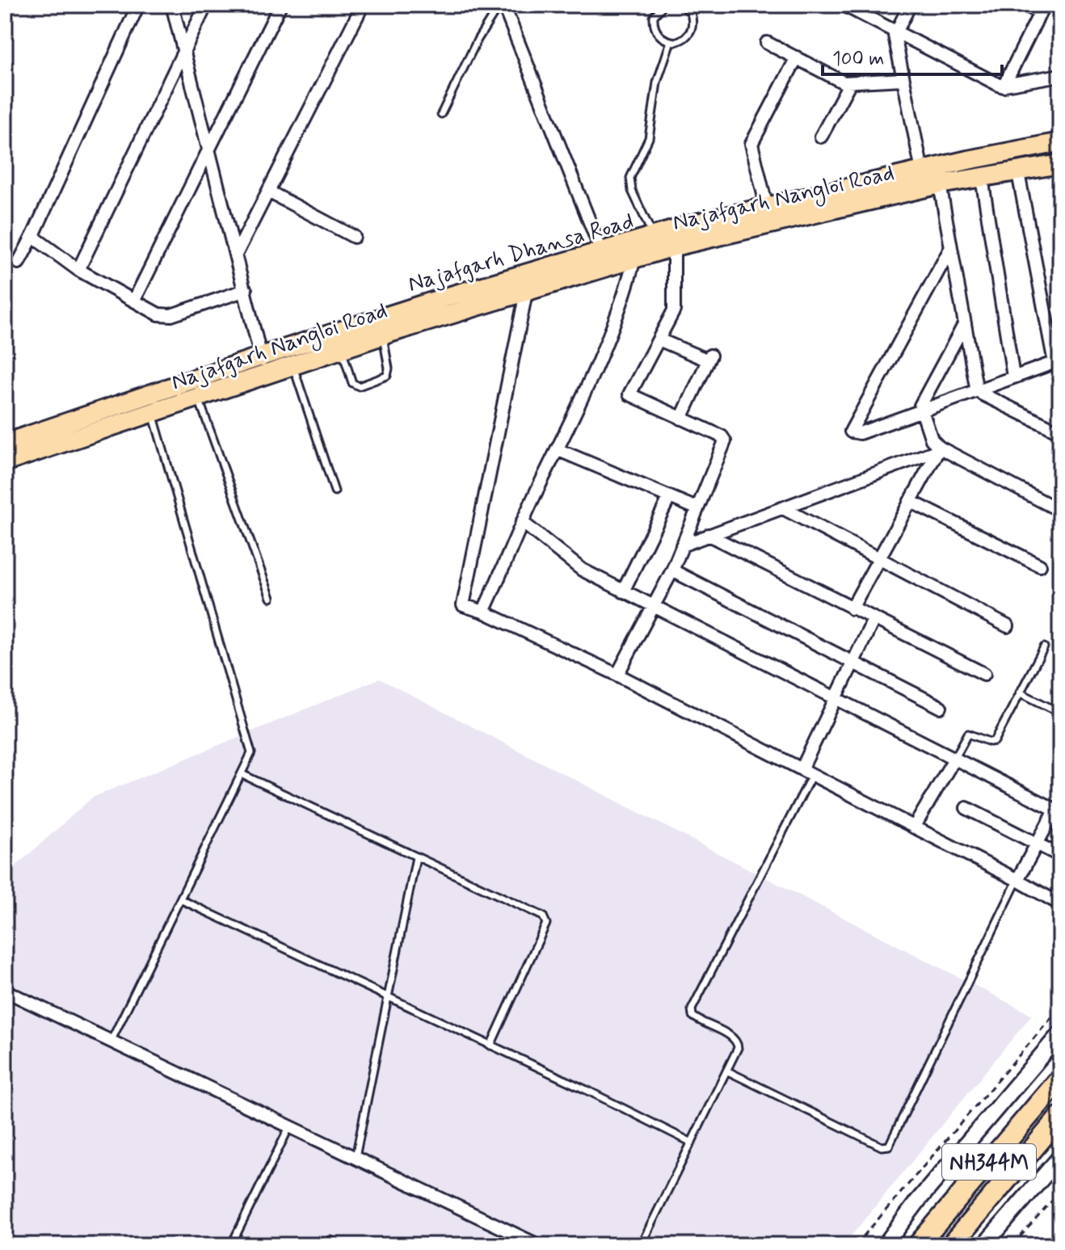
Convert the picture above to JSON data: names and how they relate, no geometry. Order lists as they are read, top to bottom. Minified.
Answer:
{"streets":{"highway":["NH344M"],"main road":["Najafgarh Nangloi Road","Najafgarh Dhansa Road"]},"crossings":[["Najafgarh Nangloi Road","Najafgarh Dhansa Road"]],"scale_bar":"100 m"}
